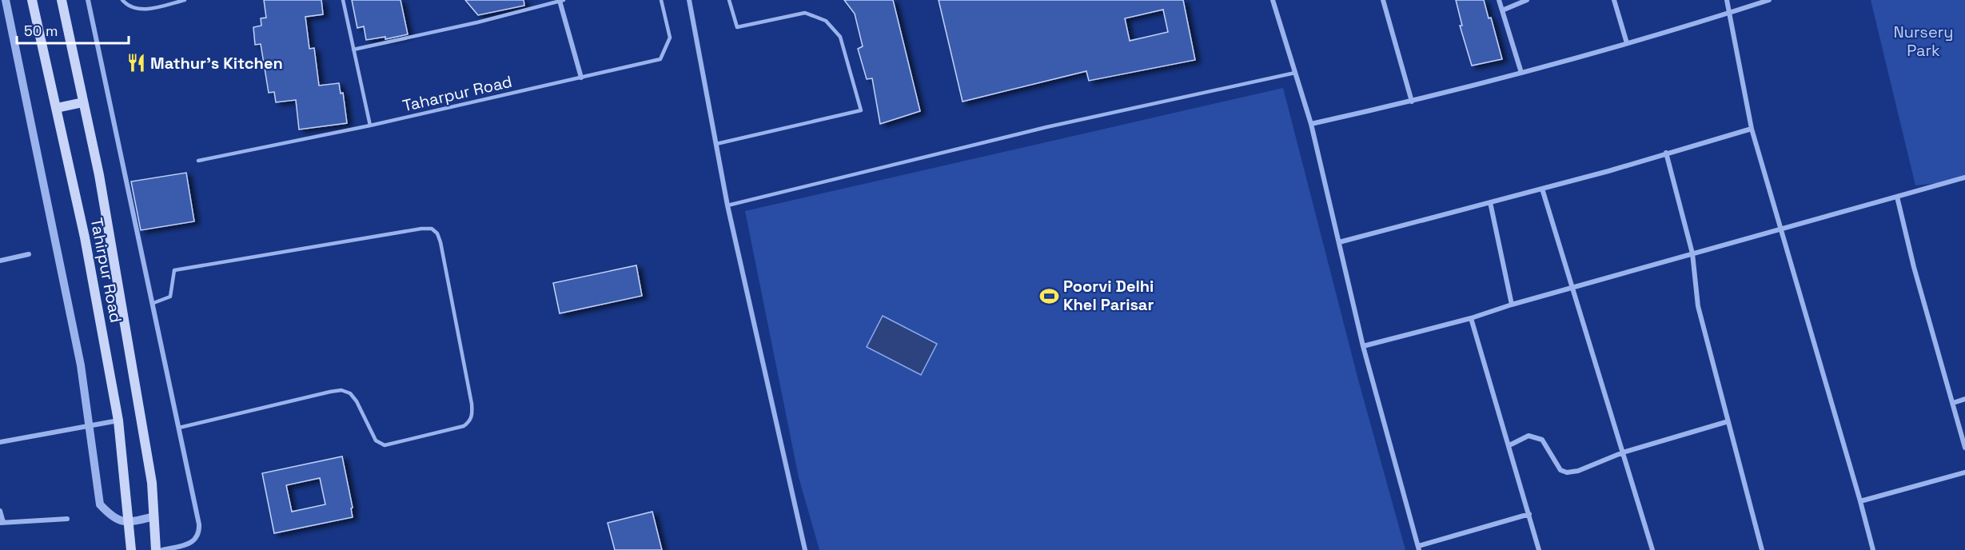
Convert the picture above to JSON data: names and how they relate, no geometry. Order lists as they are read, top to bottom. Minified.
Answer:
{"streets":{"main road":["Tahirpur Road"],"lane":["Taharpur Road"]},"parks":["Nursery Park"],"places":{"restaurant":["Mathur's Kitchen"],"sports":["Poorvi Delhi Khel Parisar"]},"scale_bar":"50 m"}
